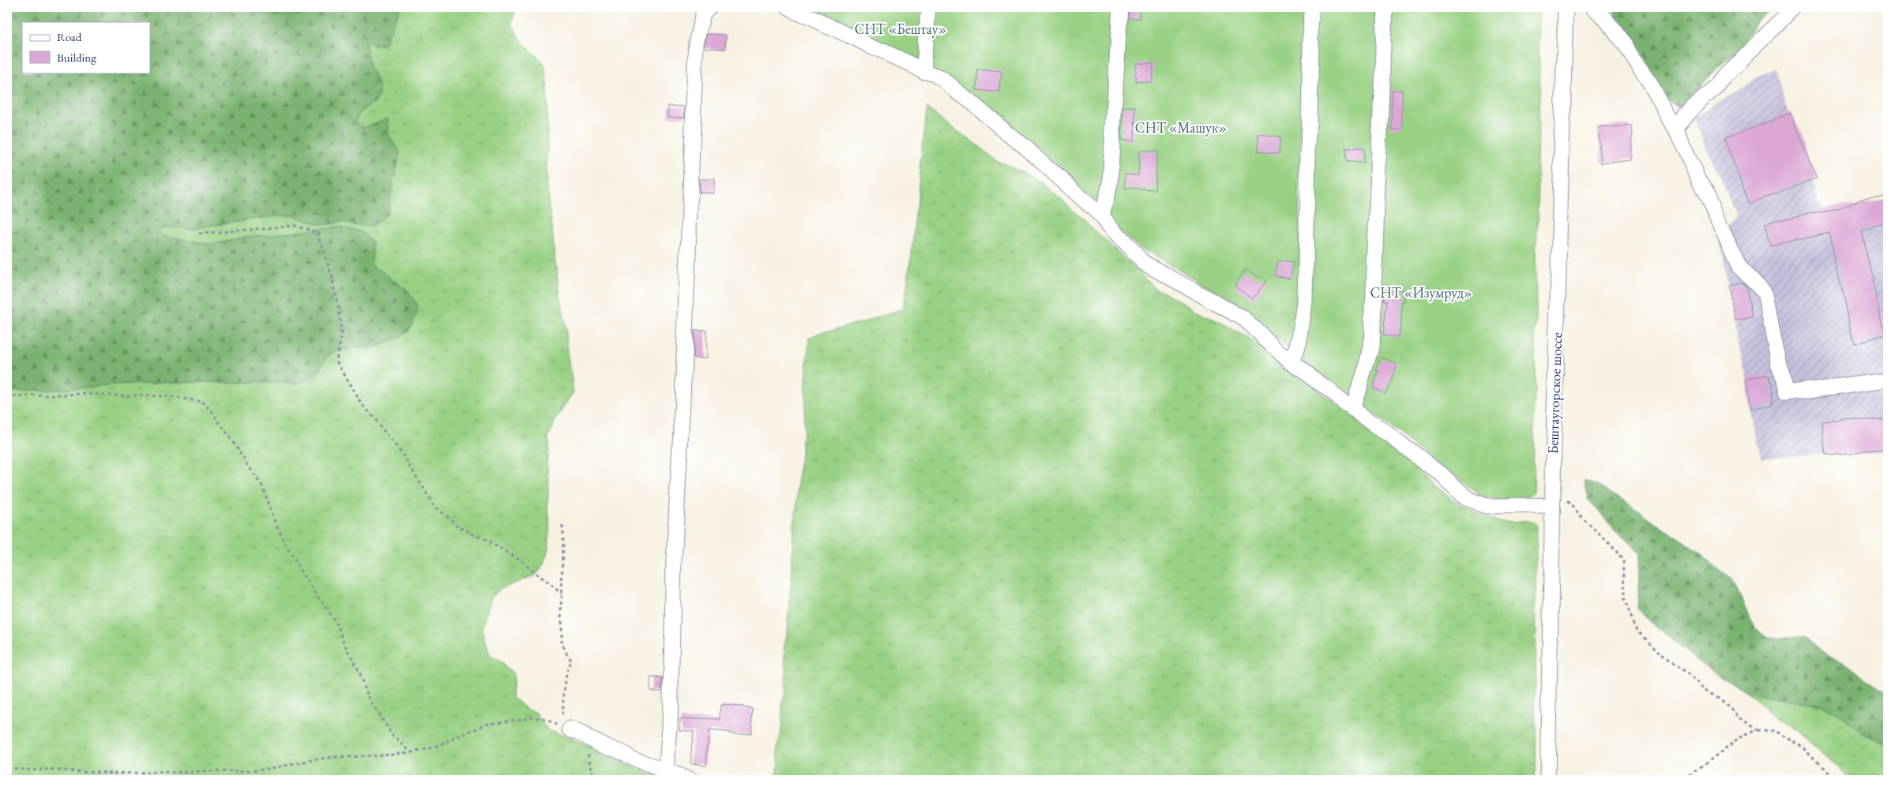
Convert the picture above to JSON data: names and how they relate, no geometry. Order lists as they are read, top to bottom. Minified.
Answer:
{"streets":{"street":["Бештаугорское шоссе"]},"parks":["СНТ «Бештау»","СНТ «Машук»","СНТ «Изумруд»"],"legend":["Road","Building"]}
